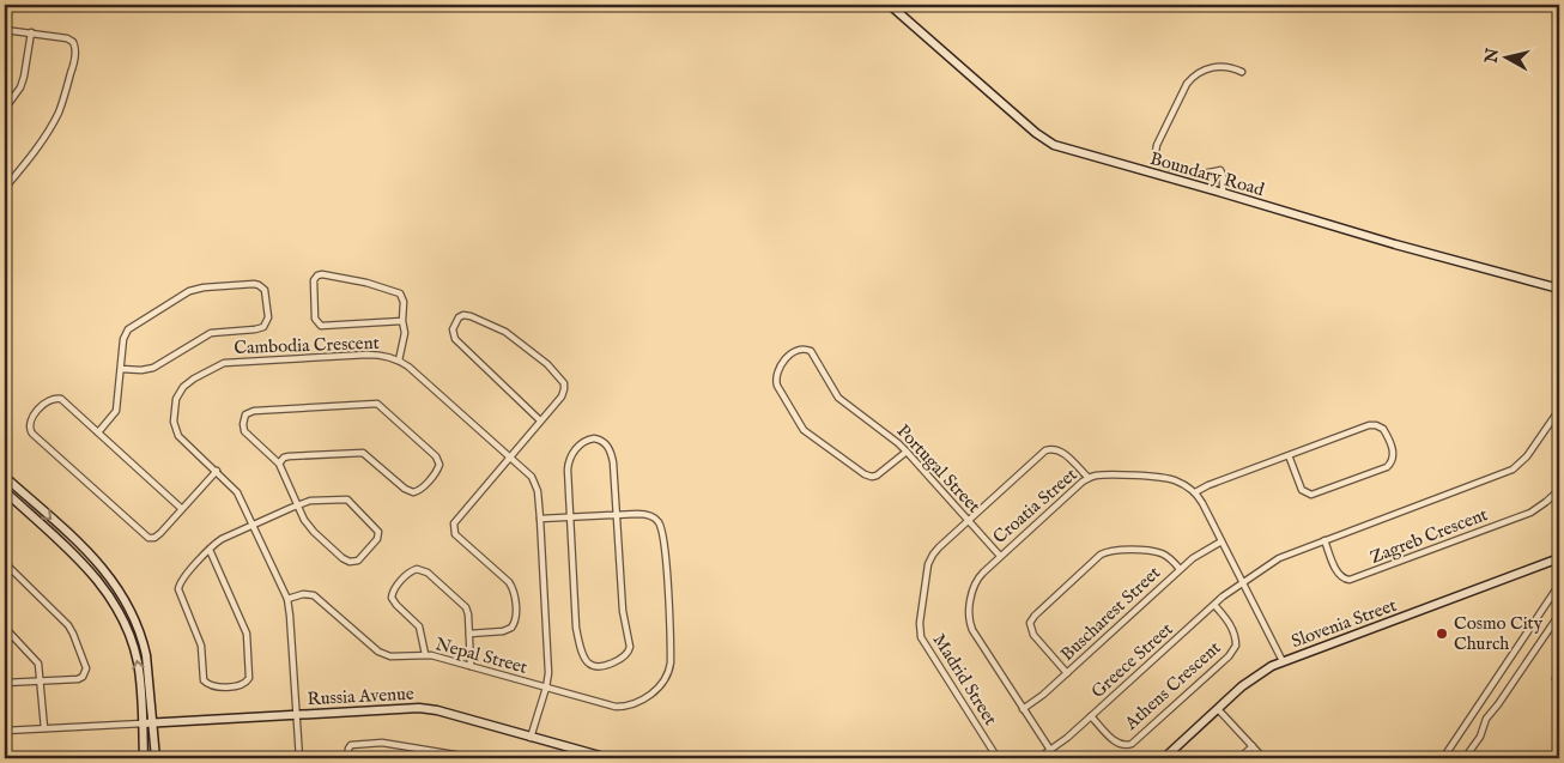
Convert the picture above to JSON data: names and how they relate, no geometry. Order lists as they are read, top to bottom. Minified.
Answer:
{"streets":{"street":["Boundary Road","Cambodia Crescent","Portugal Street","Croatia Street","Zagreb Crescent","Buscharest Street","Slovenia Street","Nepal Street","Greece Street","Madrid Street","Athens Crescent","Russia Avenue"]},"crossings":[["Cambodia Crescent","Nepal Street"],["Cambodia Crescent","Russia Avenue"],["Portugal Street","Croatia Street"],["Portugal Street","Madrid Street"],["Croatia Street","Buscharest Street"],["Croatia Street","Greece Street"],["Croatia Street","Madrid Street"],["Zagreb Crescent","Greece Street"],["Greece Street","Athens Crescent"]],"places":["Cosmo City Church"],"north":"left"}
